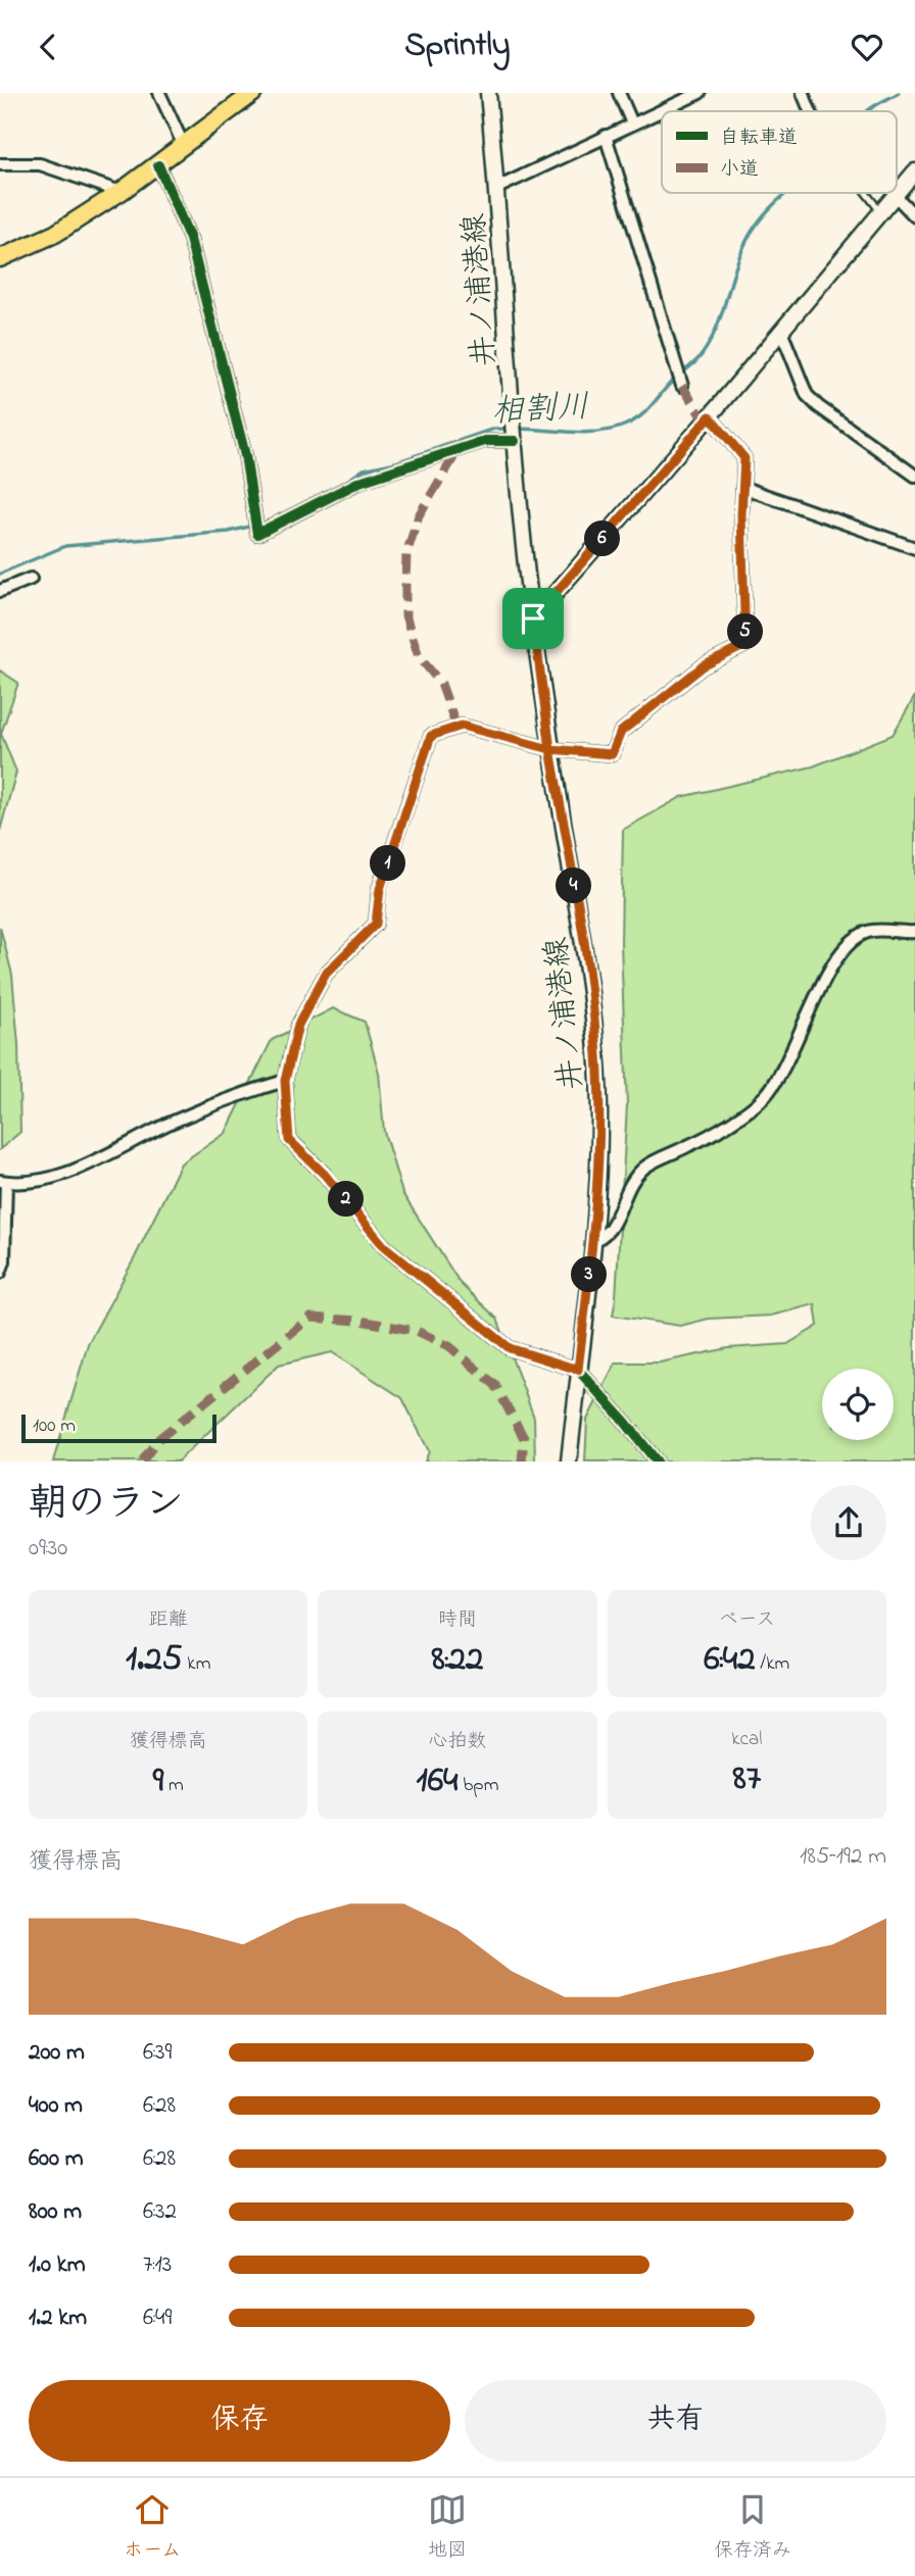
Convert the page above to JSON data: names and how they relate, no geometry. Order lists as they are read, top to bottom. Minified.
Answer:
{"streets":{"main road":["井ノ浦港線"]},"water":["相割川"],"legend":["自転車道","小道"],"scale_bar":"100 m","page":{"header":"Sprintly","pins":["6","5","1","4","2","3"],"scale":"100 m","heading":["朝のラン","09:30"],"stats":[["距離","1.25 km"],["時間","8:22"],["ペース","6:42 /km"],["獲得標高","9 m"],["心拍数","164 bpm"],["kcal","87"]],"chart":["獲得標高","185–192 m"],"list":[{"name":"200 m","note":"6:39"},{"name":"400 m","note":"6:28"},{"name":"600 m","note":"6:28"},{"name":"800 m","note":"6:32"},{"name":"1.0 km","note":"7:13"},{"name":"1.2 km","note":"6:49"}],"buttons":["保存","共有"],"tabs":["ホーム","地図","保存済み"]}}
